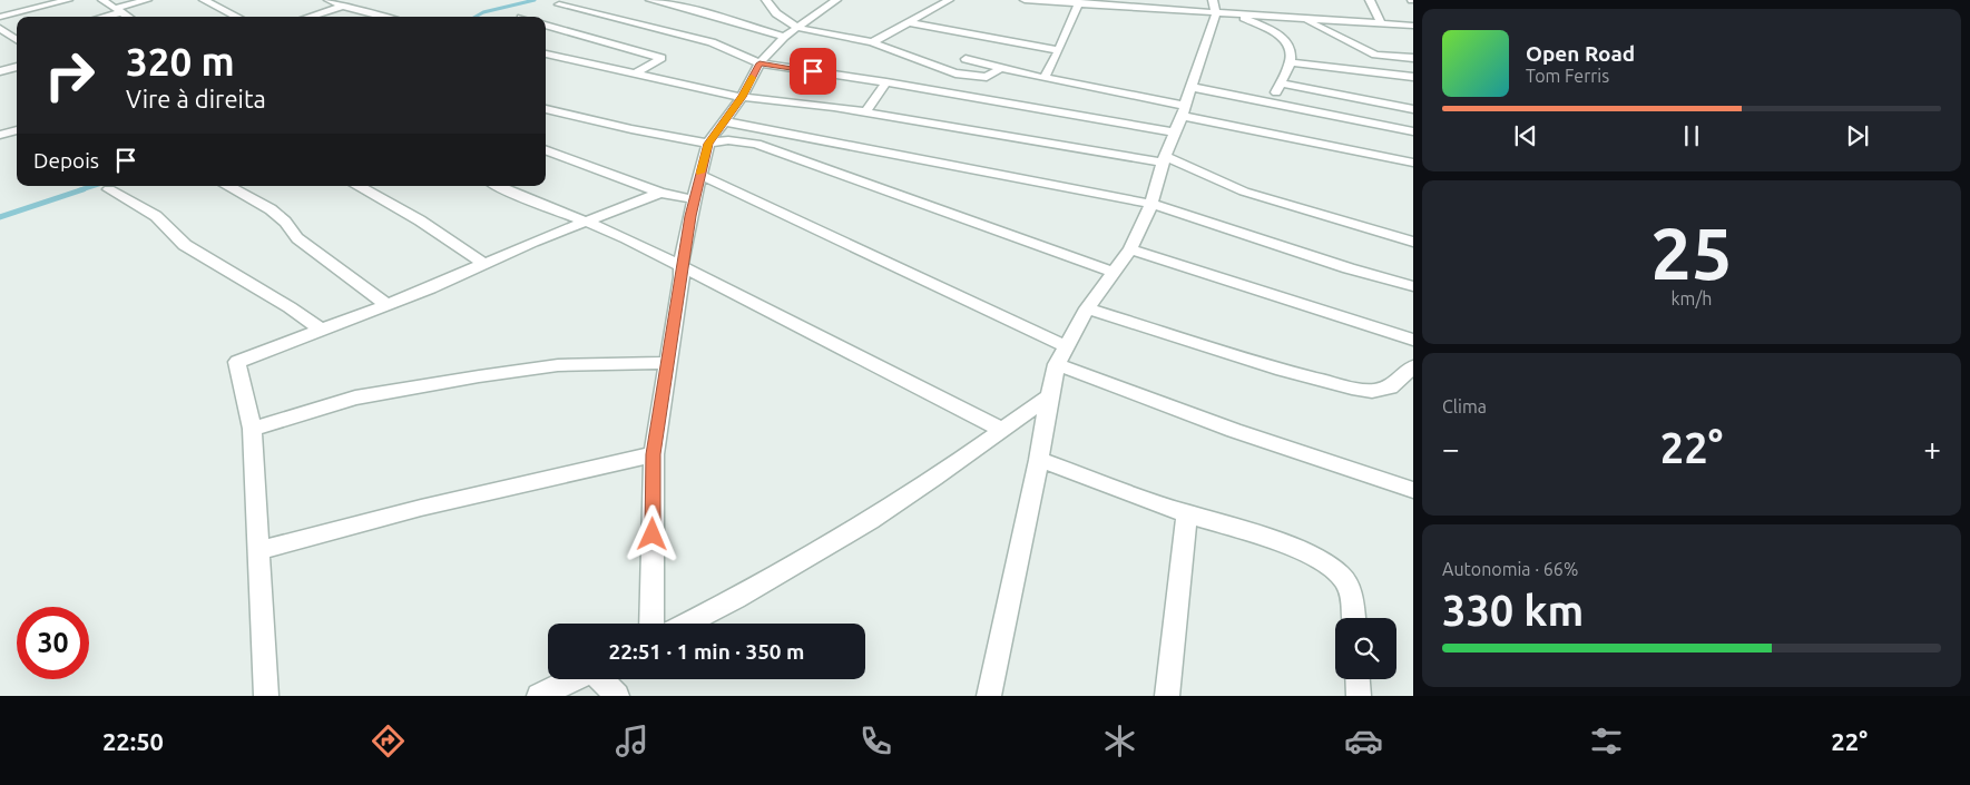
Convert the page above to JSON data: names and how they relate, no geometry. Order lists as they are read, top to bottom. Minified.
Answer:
{"page":{"turn":["320 m","Vire à direita"],"song":["Open Road","Tom Ferris"],"then":"Depois","tile":[["25","km/h"],"Clima",["Autonomia · 66%","330 km"]],"heat":["−","22°","+"],"limit":"30","trip":"22:51 · 1 min · 350 m","tabs":["22:50","22°"]}}
